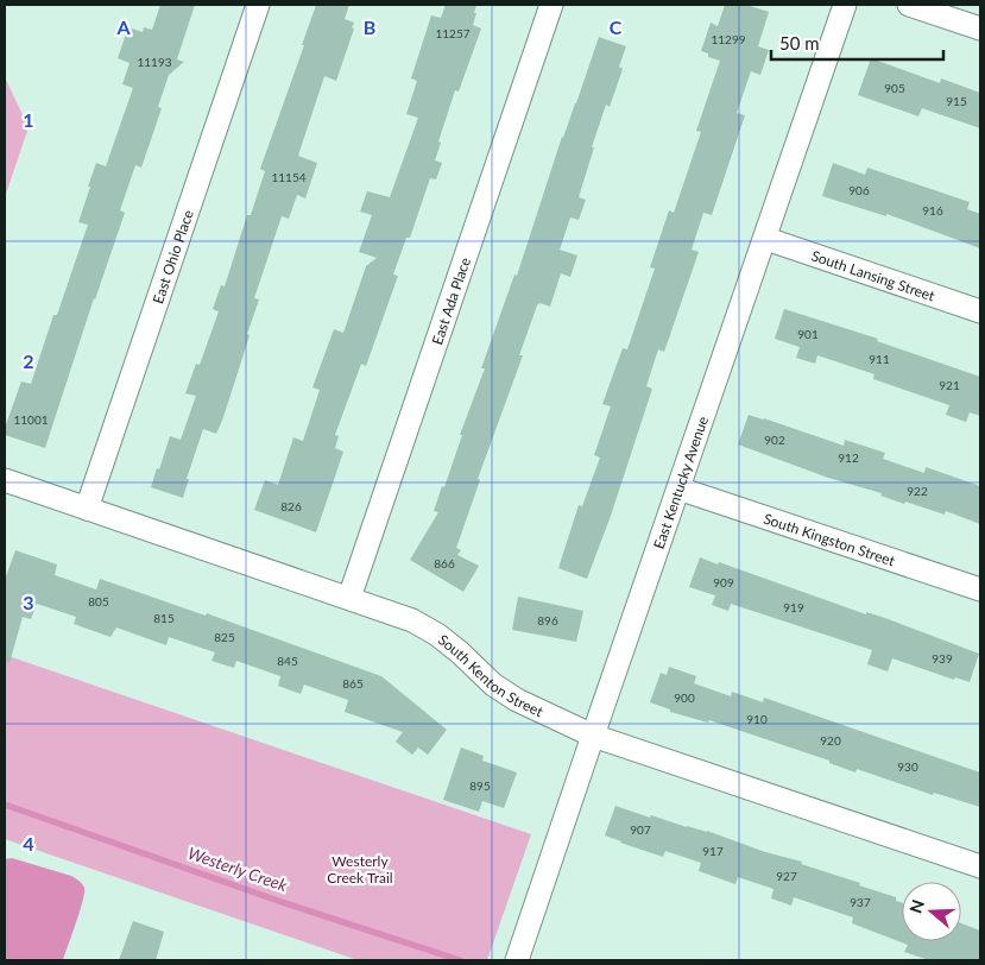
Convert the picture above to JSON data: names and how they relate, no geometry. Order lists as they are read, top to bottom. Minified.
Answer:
{"streets":{"street":["East Ohio Place","South Lansing Street","East Ada Place","East Kentucky Avenue","South Kingston Street","South Kenton Street"]},"crossings":[["East Ohio Place","South Kenton Street"],["South Lansing Street","East Kentucky Avenue"],["East Ada Place","South Kenton Street"],["East Kentucky Avenue","South Kingston Street"],["East Kentucky Avenue","South Kenton Street"]],"water":["Westerly Creek"],"parks":["Westerly Creek Trail"],"house_numbers":["11257","11299","11193","905","915","11154","906","916","901","911","921","11001","902","912","922","826","866","909","805","919","815","896","825","939","845","865","900","910","920","930","895","907","917","927","937"],"scale_bar":"50 m","north":"left","grid":{"columns":["A","B","C"],"rows":["1","2","3","4"]}}
